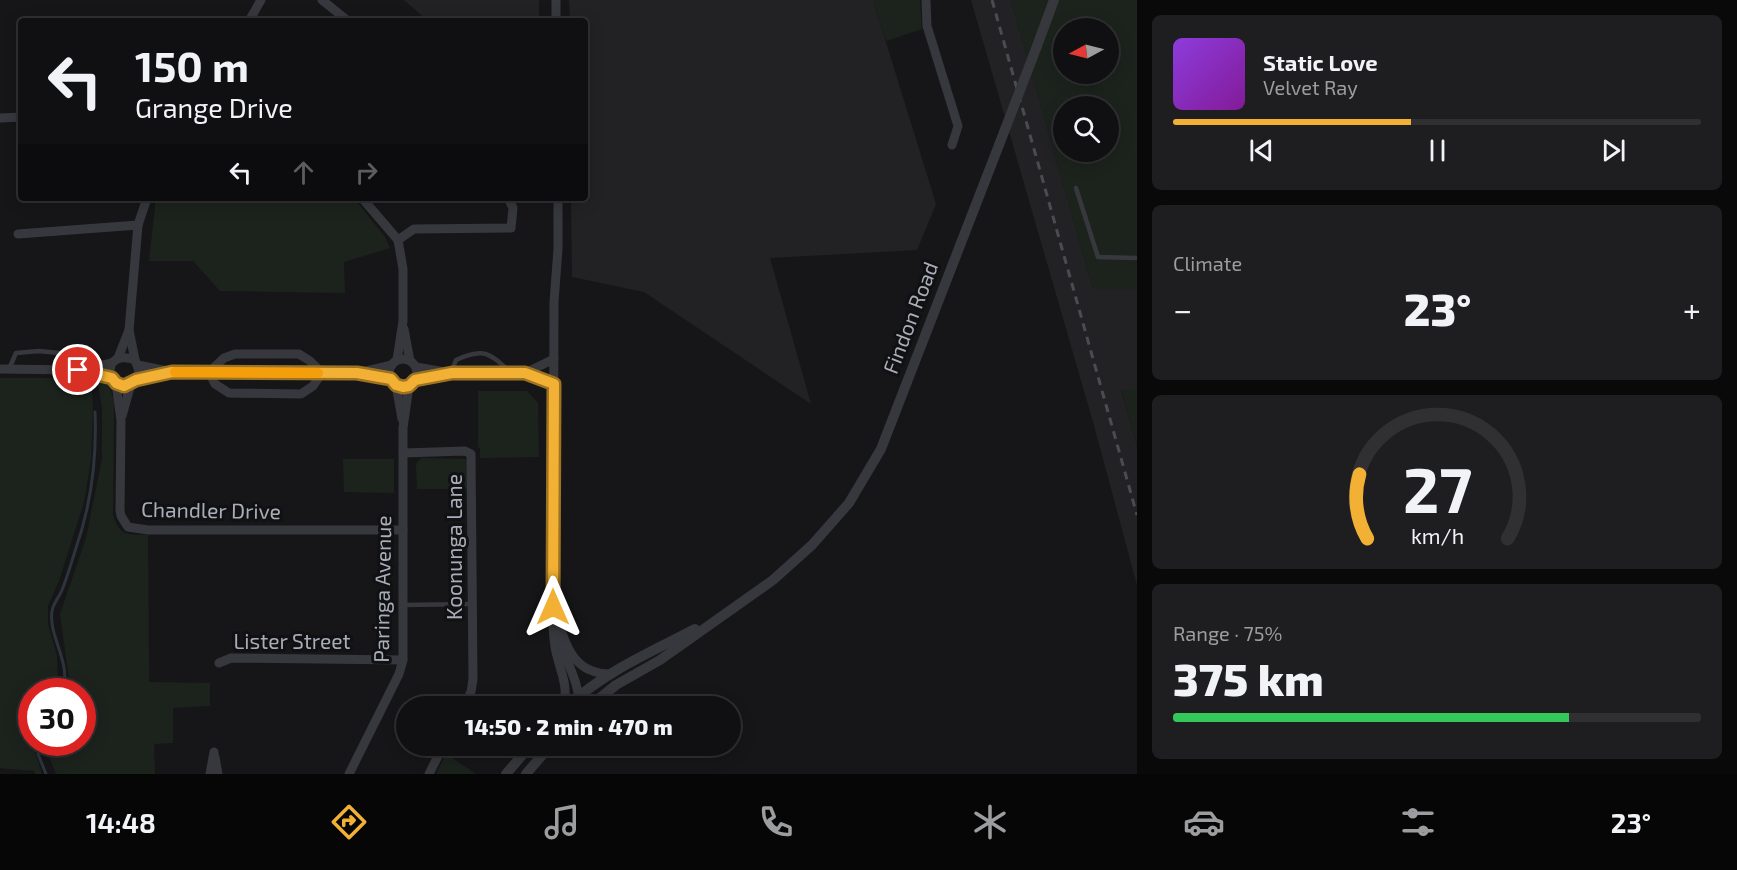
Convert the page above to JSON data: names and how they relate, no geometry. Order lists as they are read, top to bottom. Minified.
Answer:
{"streets":{"street":["Findon Road","Chandler Drive","Koonunga Lane","Paringa Avenue","Lister Street"]},"crossings":[["Chandler Drive","Paringa Avenue"],["Koonunga Lane","Paringa Avenue"],["Paringa Avenue","Lister Street"]],"north":"left","page":{"turn":["150 m","Grange Drive"],"song":["Static Love","Velvet Ray"],"tile":["Climate",["Range · 75%","375 km"]],"heat":["−","23°","+"],"limit":"30","trip":"14:50 · 2 min · 470 m","tabs":["14:48","23°"],"gauge":["27","km/h"]}}
